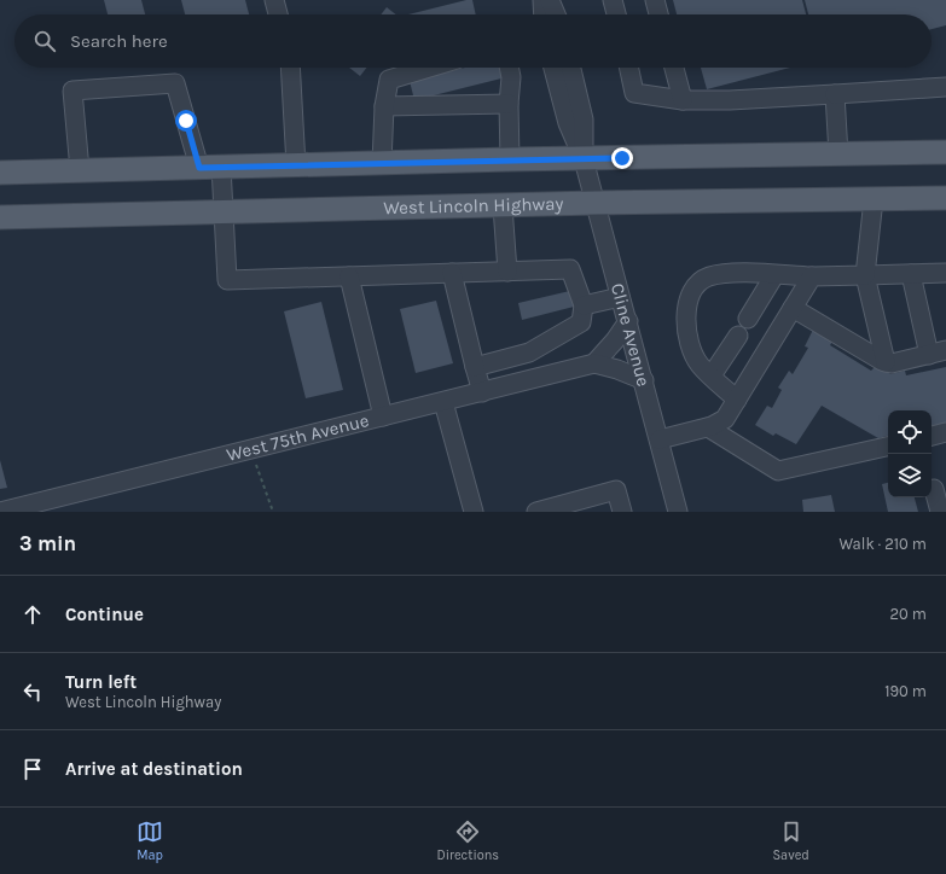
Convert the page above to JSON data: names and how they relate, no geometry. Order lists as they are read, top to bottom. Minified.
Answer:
{"streets":{"main road":["West Lincoln Highway"],"street":["Cline Avenue","West 75th Avenue"]},"crossings":[["West Lincoln Highway","Cline Avenue"],["Cline Avenue","West 75th Avenue"]],"page":{"search":"Search here","heading":["3 min","Walk · 210 m"],"list":[["Continue","20 m"],["Turn left","West Lincoln Highway","190 m"],"Arrive at destination"],"nav":["Map","Directions","Saved"]}}
